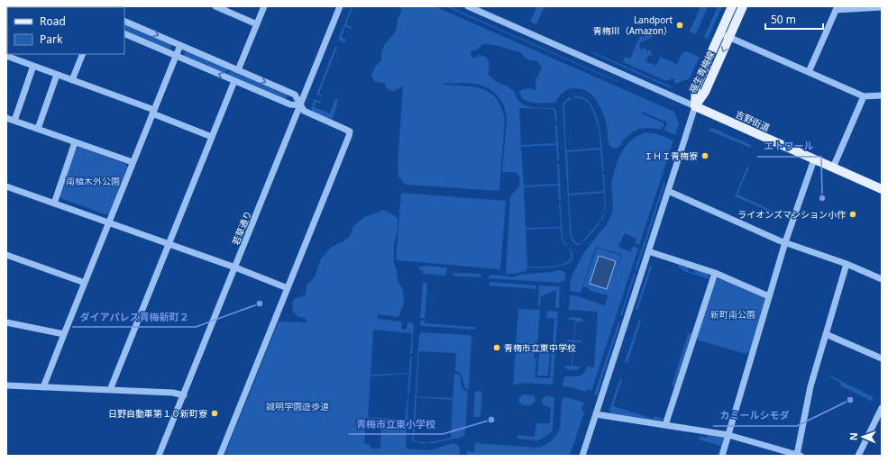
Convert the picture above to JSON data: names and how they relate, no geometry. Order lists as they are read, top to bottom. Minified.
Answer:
{"streets":{"main road":["福生青梅線","吉野街道"],"street":["若草通り"]},"crossings":[["福生青梅線","吉野街道"]],"parks":["南植木外公園","新町南公園","誠明学園遊歩道"],"places":["Landport 青梅Ⅲ（Amazon）","ＩＨＩ青梅寮","エトワール","ライオンズマンション小作","ダイアパレス青梅新町２","青梅市立東中学校","カミールシモダ","日野自動車第１０新町寮","青梅市立東小学校"],"legend":["Road","Park"],"scale_bar":"50 m","north":"left"}
